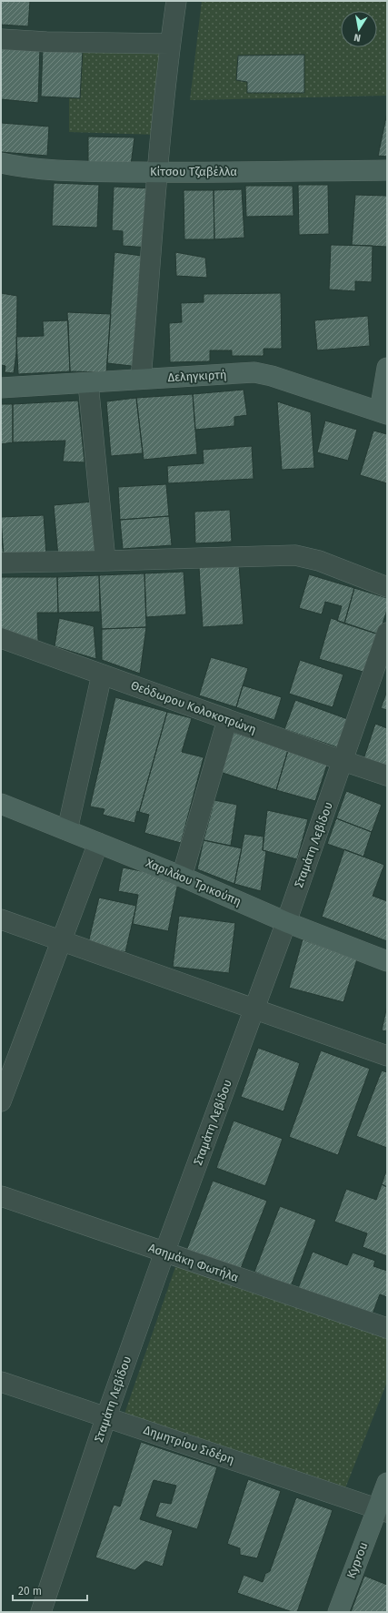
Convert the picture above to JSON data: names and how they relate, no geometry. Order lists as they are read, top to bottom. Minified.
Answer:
{"streets":{"street":["Κίτσου Τζαβέλλα","Δεληγκιρτή","Θεόδωρου Κολοκοτρώνη","Σταμάτη Λεβίδου","Χαριλάου Τρικούπη","Ασημάκη Φωτήλα","Δημητρίου Σιδέρη","Kyprou"]},"crossings":[["Θεόδωρου Κολοκοτρώνη","Σταμάτη Λεβίδου"],["Σταμάτη Λεβίδου","Χαριλάου Τρικούπη"],["Σταμάτη Λεβίδου","Ασημάκη Φωτήλα"],["Σταμάτη Λεβίδου","Δημητρίου Σιδέρη"],["Δημητρίου Σιδέρη","Kyprou"]],"scale_bar":"20 m","north":"bottom"}
